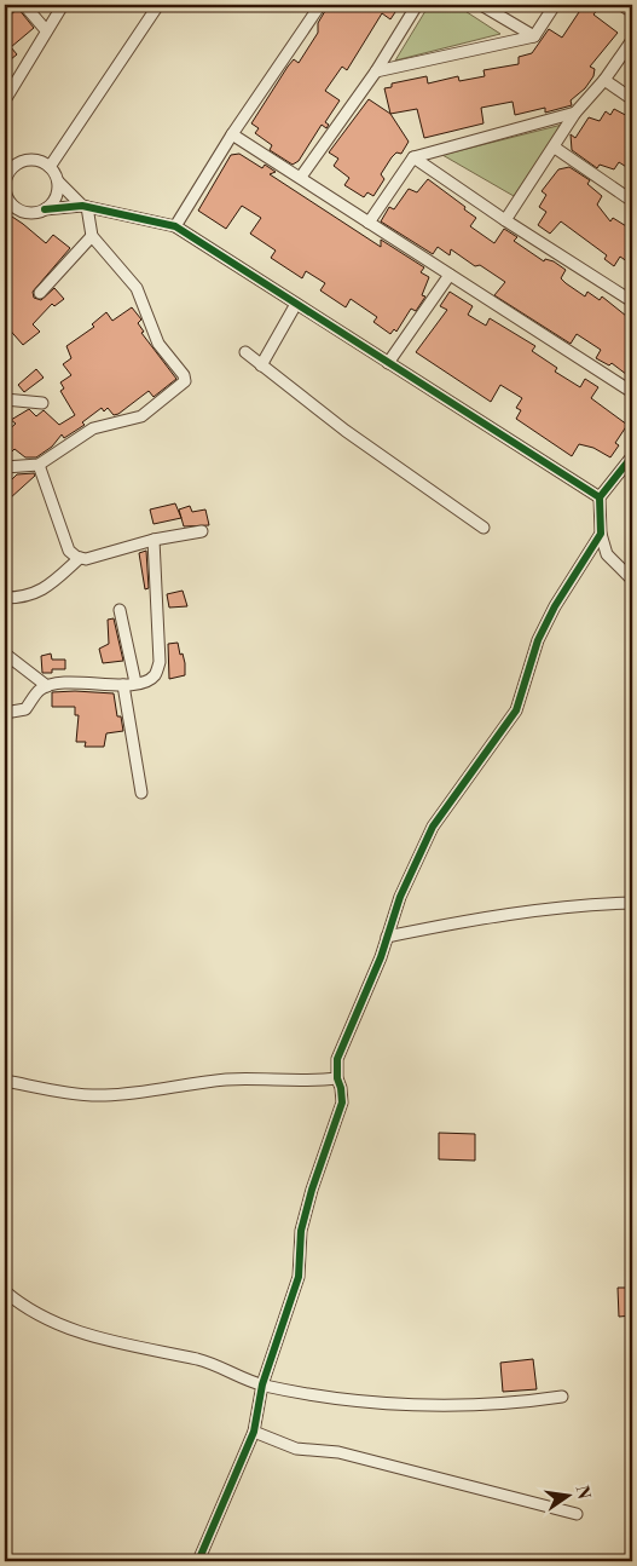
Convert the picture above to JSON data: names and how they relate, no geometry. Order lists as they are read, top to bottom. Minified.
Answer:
{"north":"right"}
